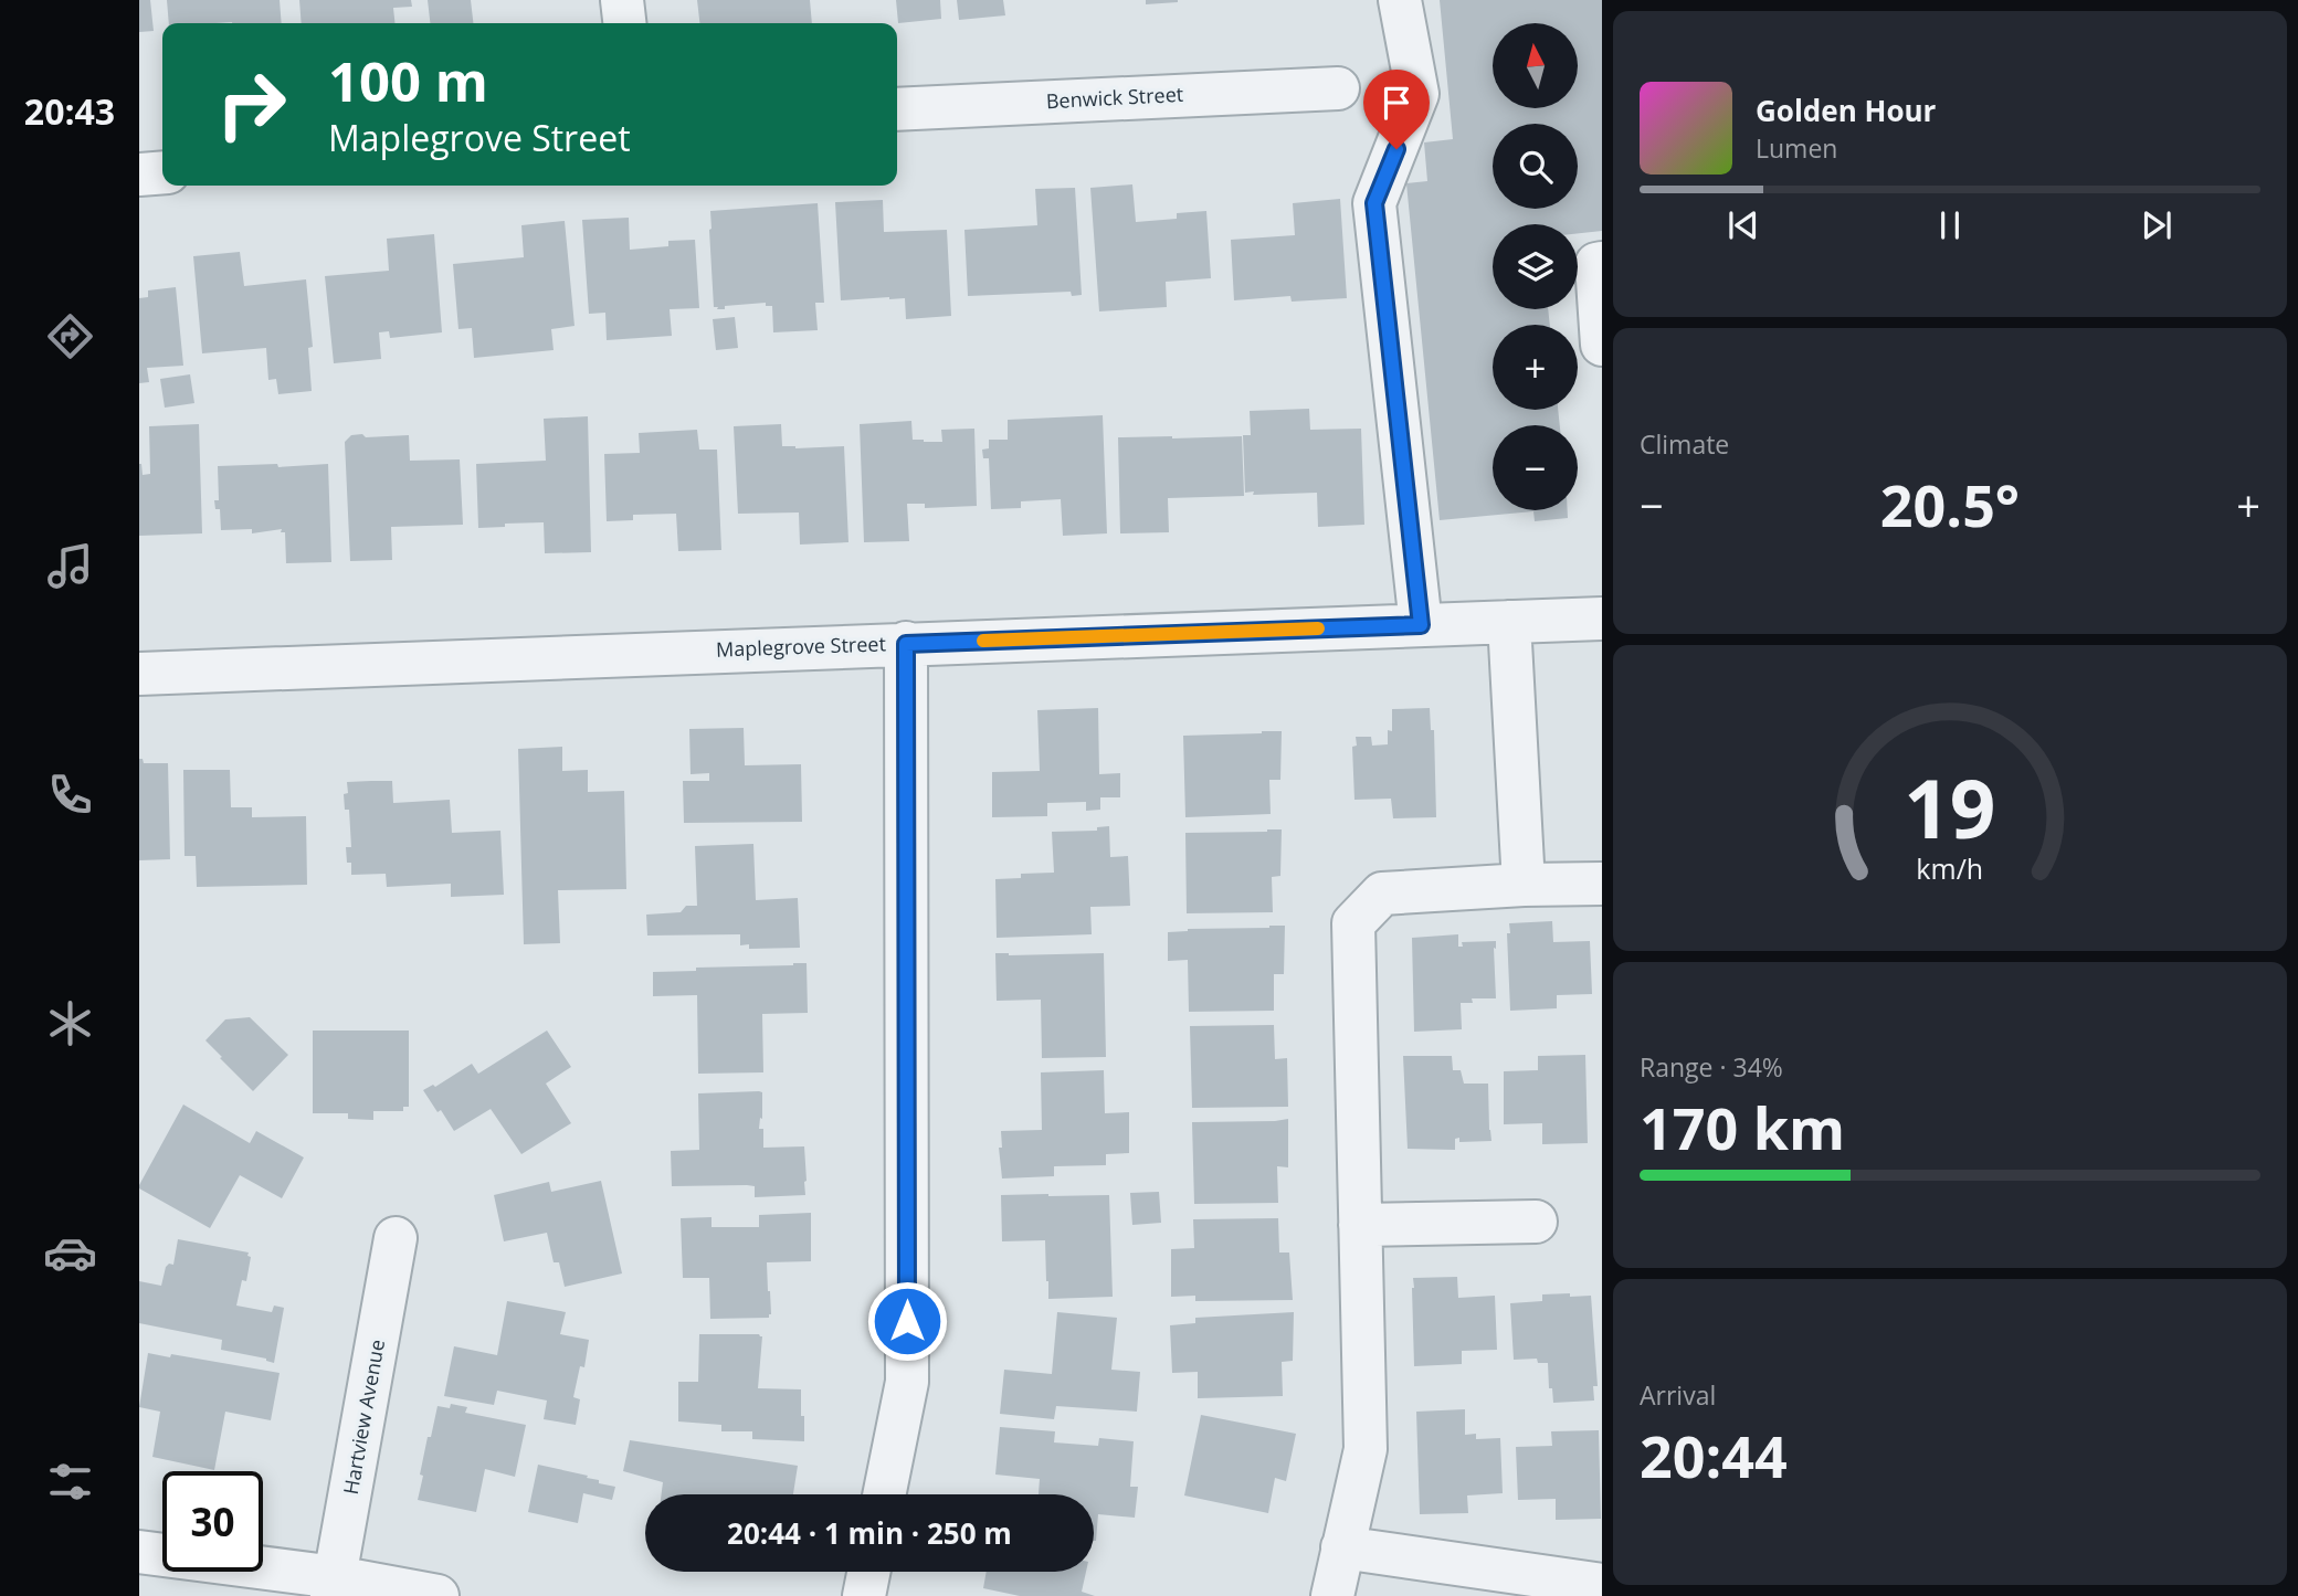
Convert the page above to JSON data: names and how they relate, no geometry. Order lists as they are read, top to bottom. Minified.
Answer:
{"streets":{"street":["Benwick Street","Maplegrove Street","Hartview Avenue"]},"north":"top","page":{"tabs":"20:43","map_buttons":["+","−"],"turn":["100 m","Maplegrove Street"],"song":["Golden Hour","Lumen"],"tile":["Climate",["Range · 34%","170 km"],["Arrival","20:44"]],"heat":["−","20.5°","+"],"limit":"30","trip":"20:44 · 1 min · 250 m","gauge":["19","km/h"]}}
